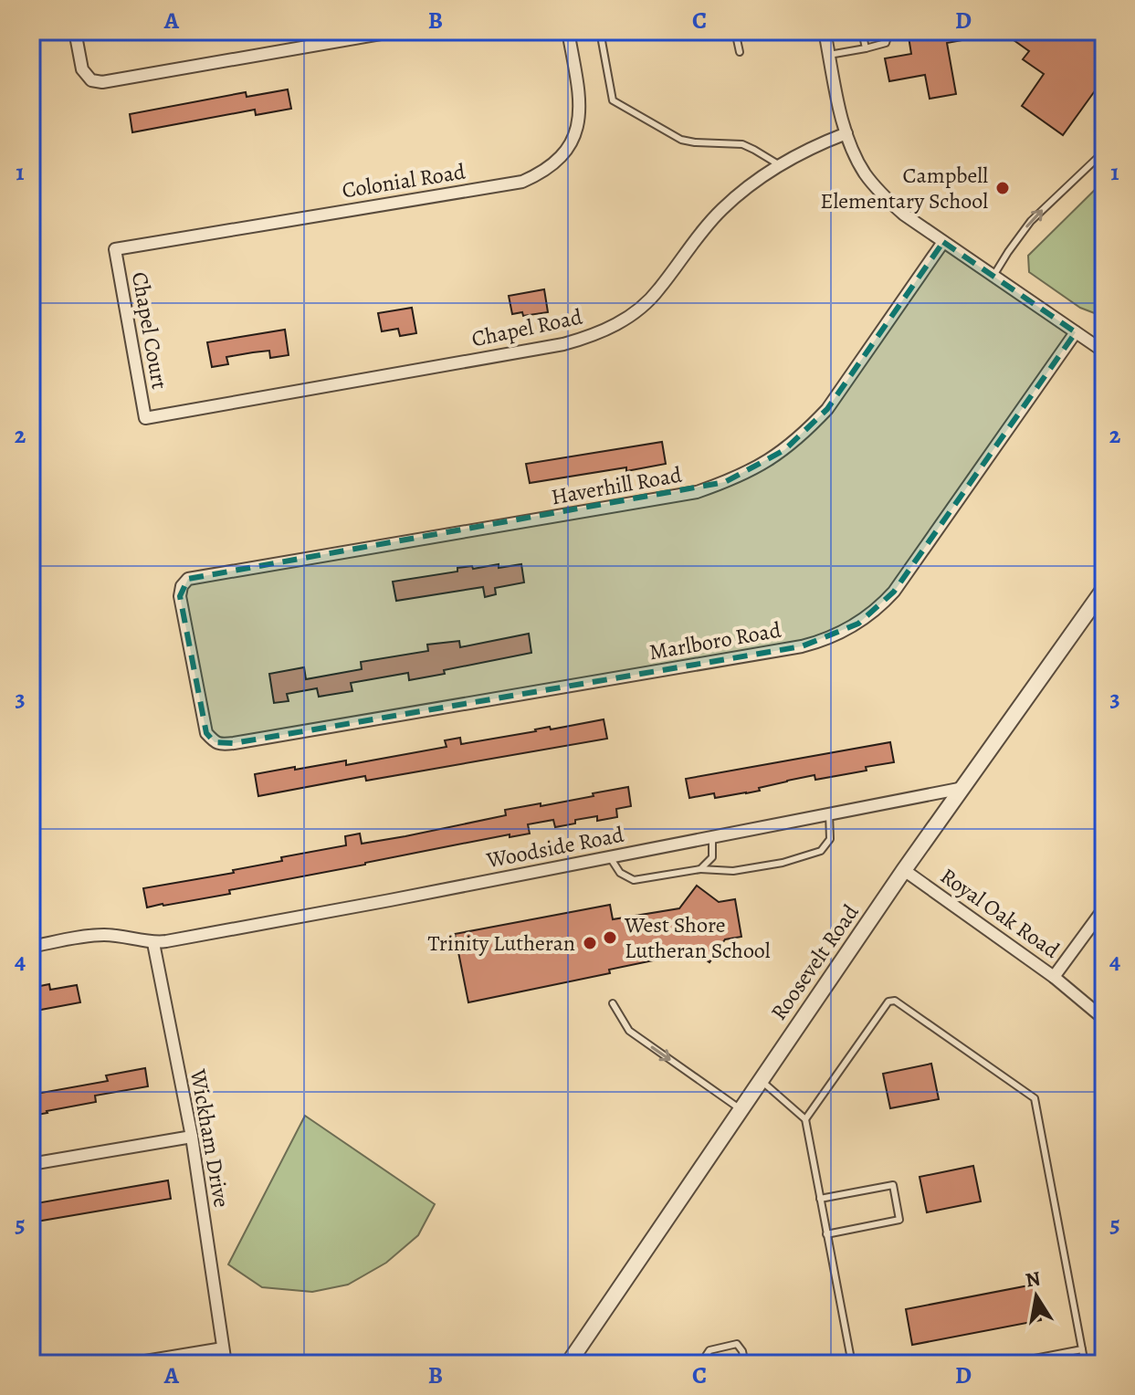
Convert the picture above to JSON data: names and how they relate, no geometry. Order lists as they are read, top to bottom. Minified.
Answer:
{"streets":{"street":["Colonial Road","Chapel Road","Chapel Court","Haverhill Road","Marlboro Road","Woodside Road","Royal Oak Road","Roosevelt Road","Wickham Drive"]},"crossings":[["Colonial Road","Chapel Court"],["Chapel Road","Chapel Court"],["Haverhill Road","Marlboro Road"],["Woodside Road","Roosevelt Road"],["Woodside Road","Wickham Drive"],["Royal Oak Road","Roosevelt Road"]],"places":["Campbell Elementary School","West Shore Lutheran School","Trinity Lutheran"],"north":"top","grid":{"columns":["A","B","C","D"],"rows":["1","2","3","4","5"]}}
